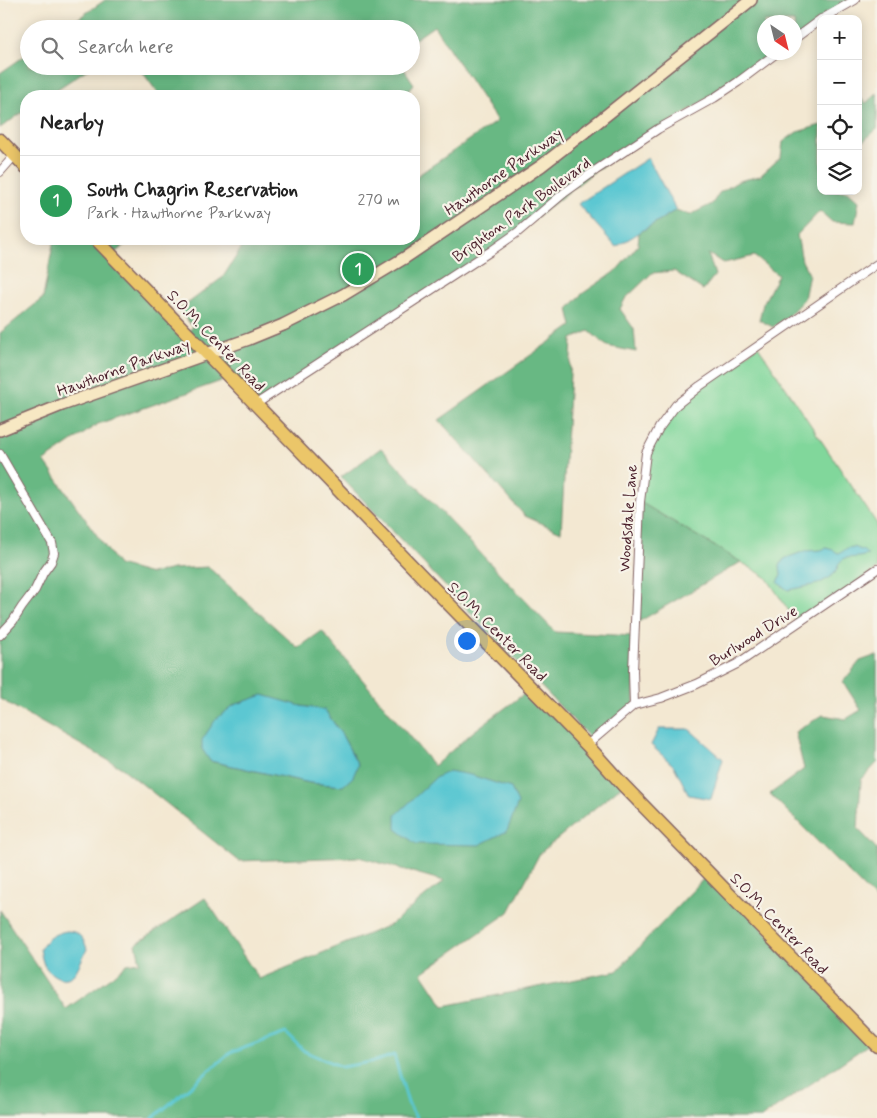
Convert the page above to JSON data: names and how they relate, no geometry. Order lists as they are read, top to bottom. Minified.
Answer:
{"streets":{"main road":["S.O.M. Center Road"],"street":["Hawthorne Parkway","Brighton Park Boulevard","Woodsdale Lane","Burlwood Drive"]},"crossings":[["Hawthorne Parkway","S.O.M. Center Road"],["Brighton Park Boulevard","S.O.M. Center Road"],["Woodsdale Lane","Burlwood Drive"]],"north":"bottom right","page":{"map_buttons":["+","−"],"search":"Search here","heading":"Nearby","list":[{"mark":"1","name":"South Chagrin Reservation","note":"Park · Hawthorne Parkway","value":"270 m"}],"pins":"1"}}
